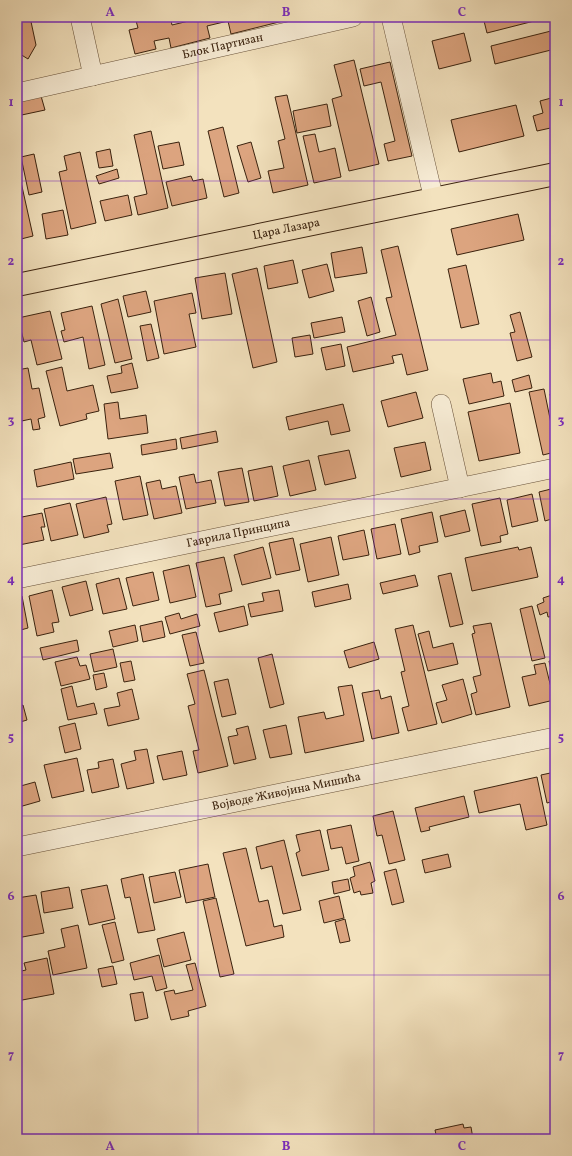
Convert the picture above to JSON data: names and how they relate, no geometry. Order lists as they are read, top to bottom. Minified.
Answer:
{"streets":{"main road":["Цара Лазара"],"street":["Блок Партизан","Гаврила Принципа","Војводе Живојина Мишића"]},"grid":{"columns":["A","B","C"],"rows":["1","2","3","4","5","6","7"]}}
